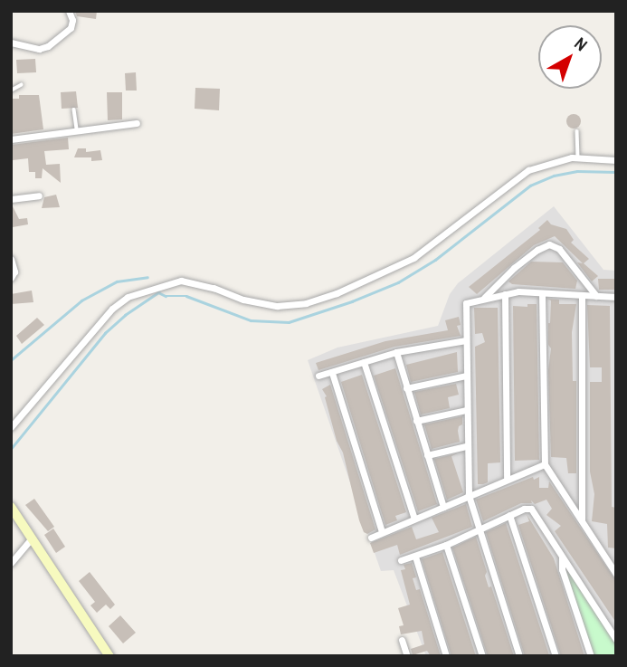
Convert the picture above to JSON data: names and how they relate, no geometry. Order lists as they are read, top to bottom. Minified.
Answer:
{"north":"top right"}
